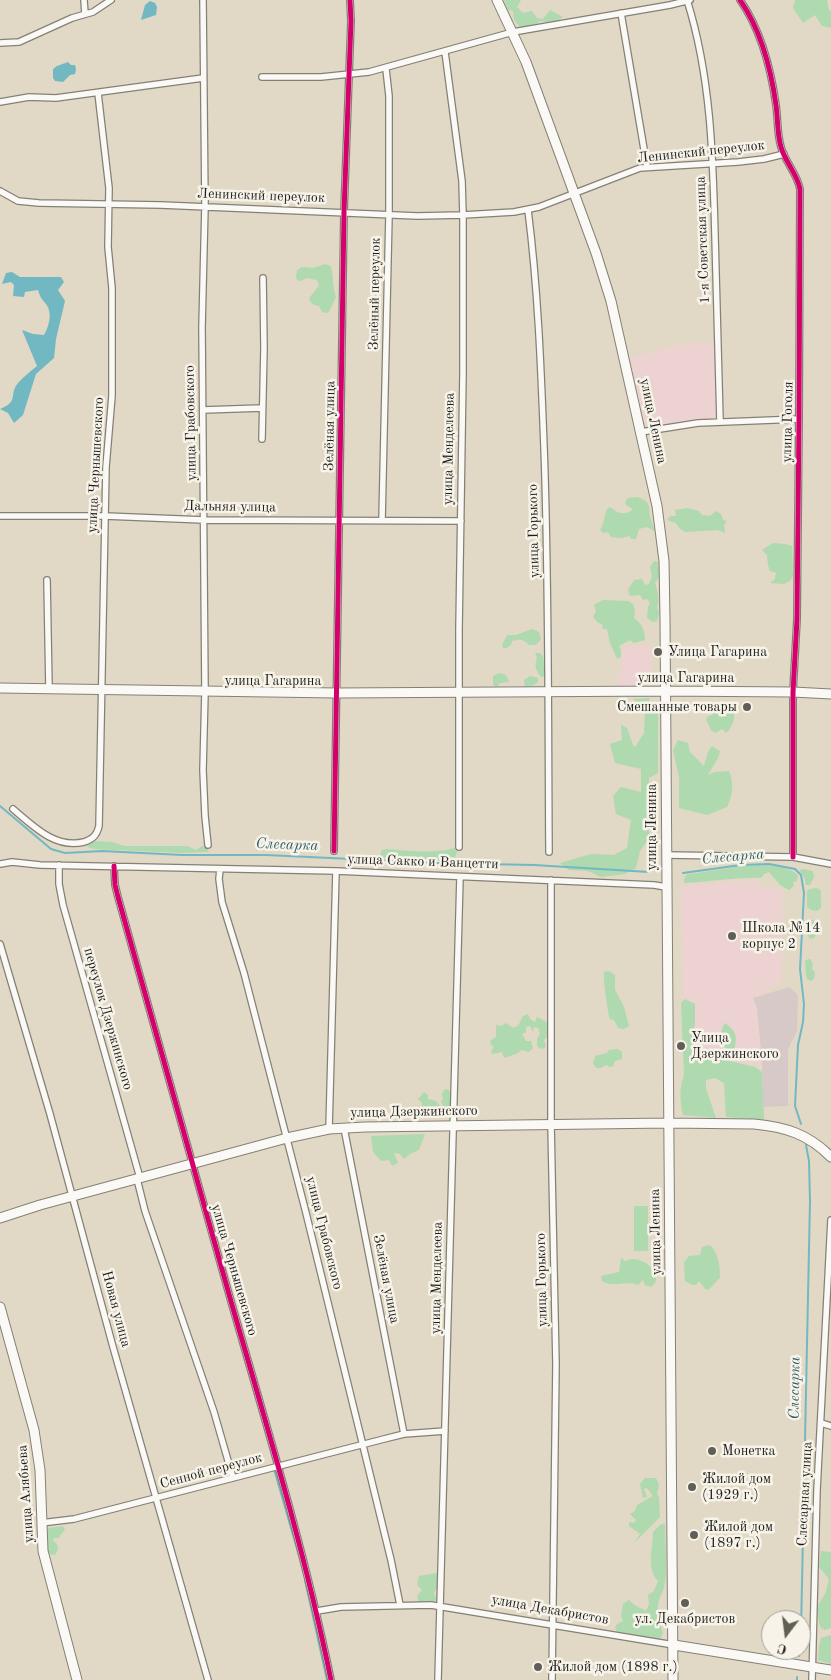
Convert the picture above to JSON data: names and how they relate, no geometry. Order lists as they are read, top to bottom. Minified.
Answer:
{"streets":{"main road":["улица Ленина","улица Гагарина","улица Дзержинского","улица Алябьева","улица Декабристов"],"street":["Ленинский переулок","1-я Советская улица","Зелёный переулок","улица Гоголя","улица Грабовского","Зелёная улица","улица Менделеева","улица Чернышевского","Дальняя улица","улица Горького","улица Сакко и Ванцетти","переулок Дзержинского","Новая улица","Сенной переулок","Слесарная улица"]},"crossings":[["Ленинский переулок","1-я Советская улица"],["Ленинский переулок","Зелёный переулок"],["Ленинский переулок","улица Ленина"],["Ленинский переулок","улица Гоголя"],["Ленинский переулок","улица Грабовского"],["Ленинский переулок","Зелёная улица"],["Ленинский переулок","улица Менделеева"],["Ленинский переулок","улица Чернышевского"],["Ленинский переулок","улица Горького"],["Зелёный переулок","Дальняя улица"],["улица Ленина","улица Гагарина"],["улица Ленина","улица Сакко и Ванцетти"],["улица Ленина","улица Дзержинского"],["улица Ленина","улица Декабристов"],["улица Гоголя","улица Гагарина"],["улица Грабовского","Дальняя улица"],["улица Грабовского","улица Гагарина"],["улица Грабовского","улица Сакко и Ванцетти"],["улица Грабовского","улица Дзержинского"],["улица Грабовского","Сенной переулок"],["улица Грабовского","улица Декабристов"],["Зелёная улица","Дальняя улица"],["Зелёная улица","улица Гагарина"],["Зелёная улица","улица Дзержинского"],["Зелёная улица","Сенной переулок"],["улица Менделеева","Дальняя улица"],["улица Менделеева","улица Гагарина"],["улица Менделеева","улица Сакко и Ванцетти"],["улица Менделеева","улица Дзержинского"],["улица Менделеева","Сенной переулок"],["улица Менделеева","улица Декабристов"],["улица Чернышевского","Дальняя улица"],["улица Чернышевского","улица Гагарина"],["улица Чернышевского","улица Сакко и Ванцетти"],["улица Чернышевского","улица Дзержинского"],["улица Чернышевского","Сенной переулок"],["улица Чернышевского","улица Декабристов"],["улица Горького","улица Гагарина"],["улица Горького","улица Сакко и Ванцетти"],["улица Горького","улица Дзержинского"],["улица Горького","улица Декабристов"],["улица Сакко и Ванцетти","переулок Дзержинского"],["переулок Дзержинского","улица Дзержинского"],["переулок Дзержинского","Сенной переулок"],["улица Дзержинского","Новая улица"],["Новая улица","Сенной переулок"],["Сенной переулок","улица Алябьева"],["Слесарная улица","улица Декабристов"]],"water":["Слесарка"],"places":["Улица Гагарина","Смешанные товары","Школа №14 корпус 2","Улица Дзержинского","Монетка","Жилой дом (1929 г.)","Жилой дом (1897 г.)","ул. Декабристов","Жилой дом (1898 г.)"],"north":"bottom"}
